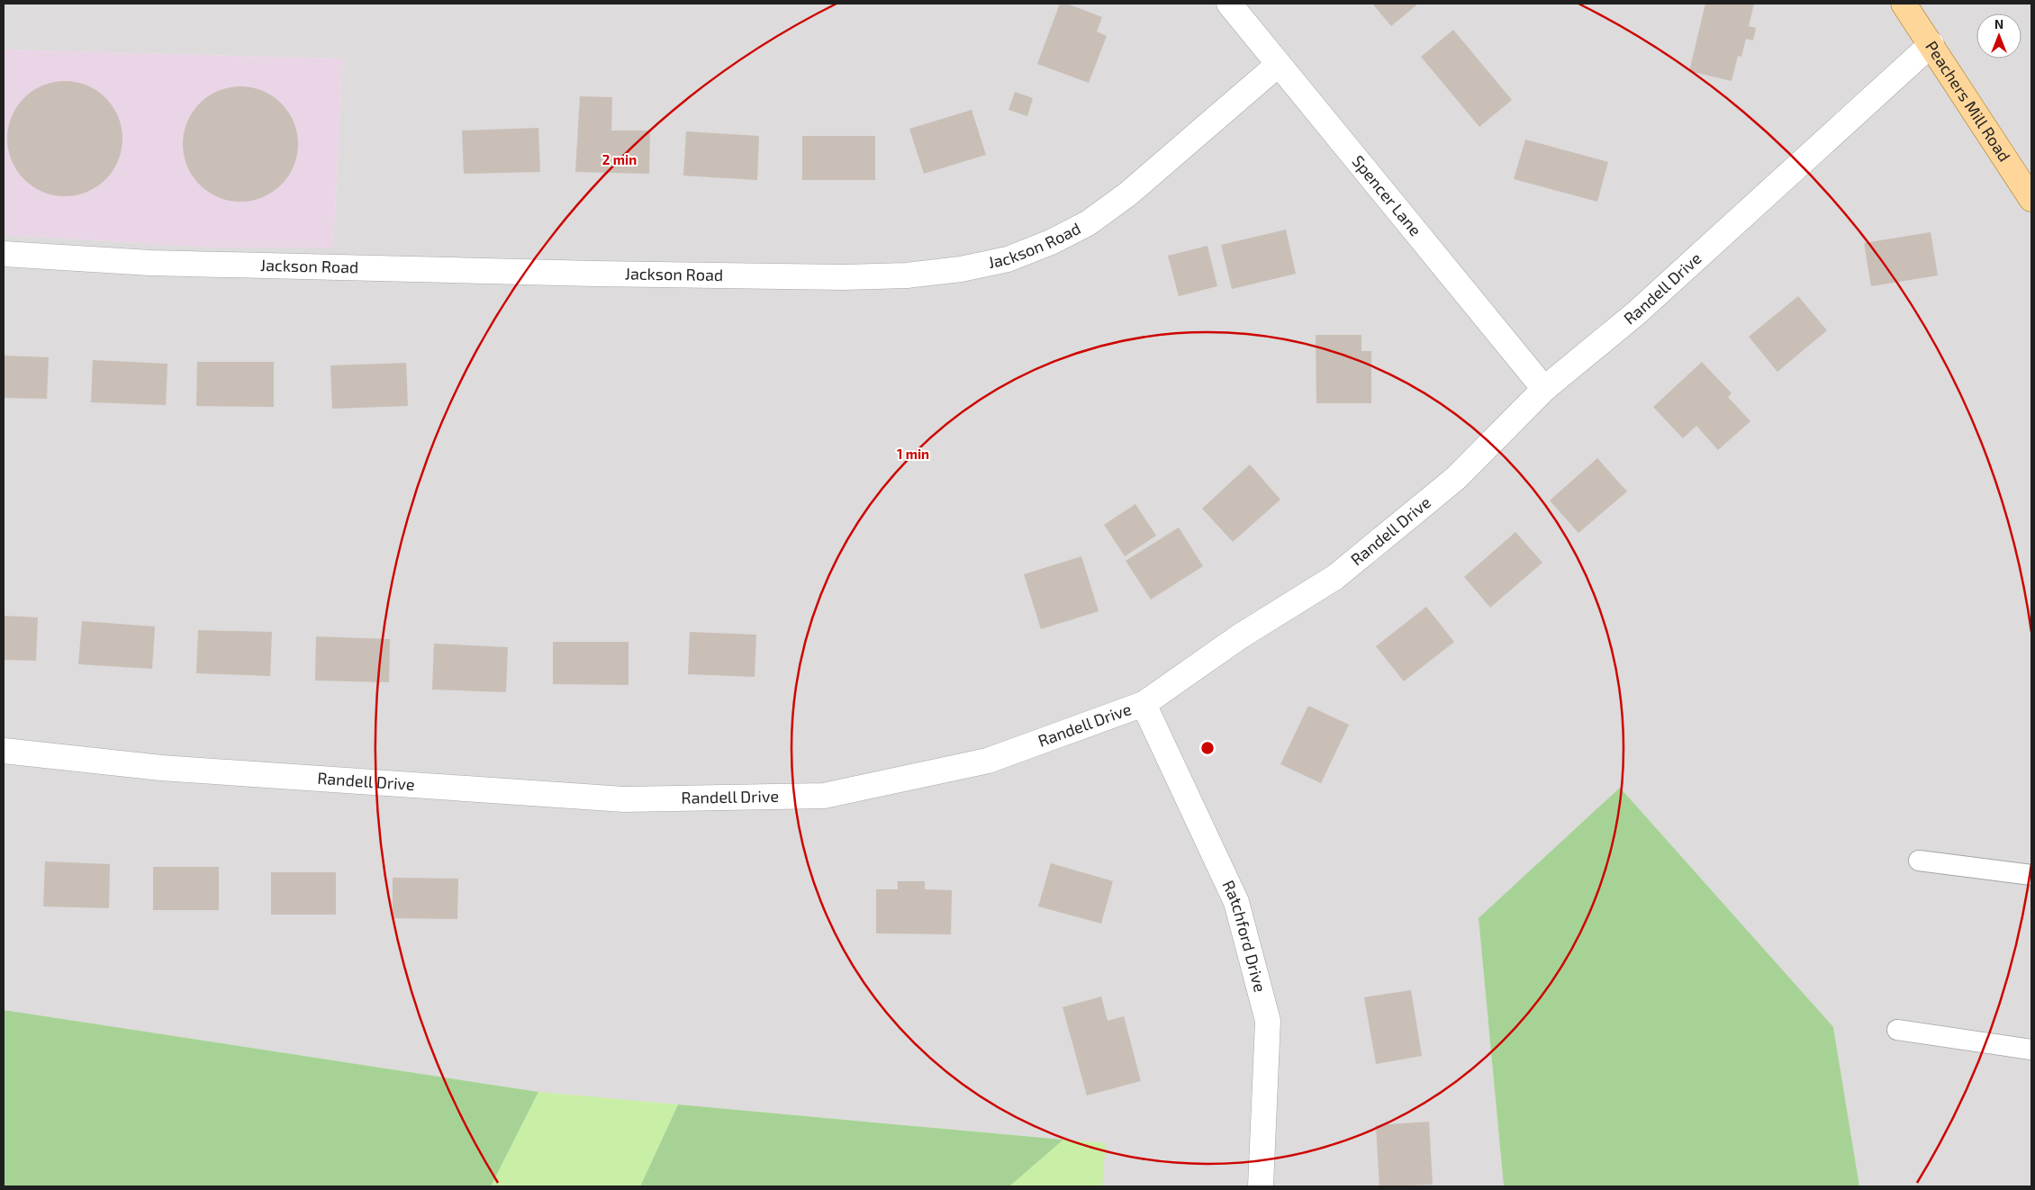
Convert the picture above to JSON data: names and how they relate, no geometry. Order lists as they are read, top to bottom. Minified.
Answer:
{"streets":{"main road":["Peachers Mill Road"],"street":["Spencer Lane","Jackson Road","Randell Drive","Ratchford Drive"]},"crossings":[["Peachers Mill Road","Randell Drive"],["Spencer Lane","Jackson Road"],["Spencer Lane","Randell Drive"],["Randell Drive","Ratchford Drive"]],"north":"top","rings":["2 min","1 min"]}
